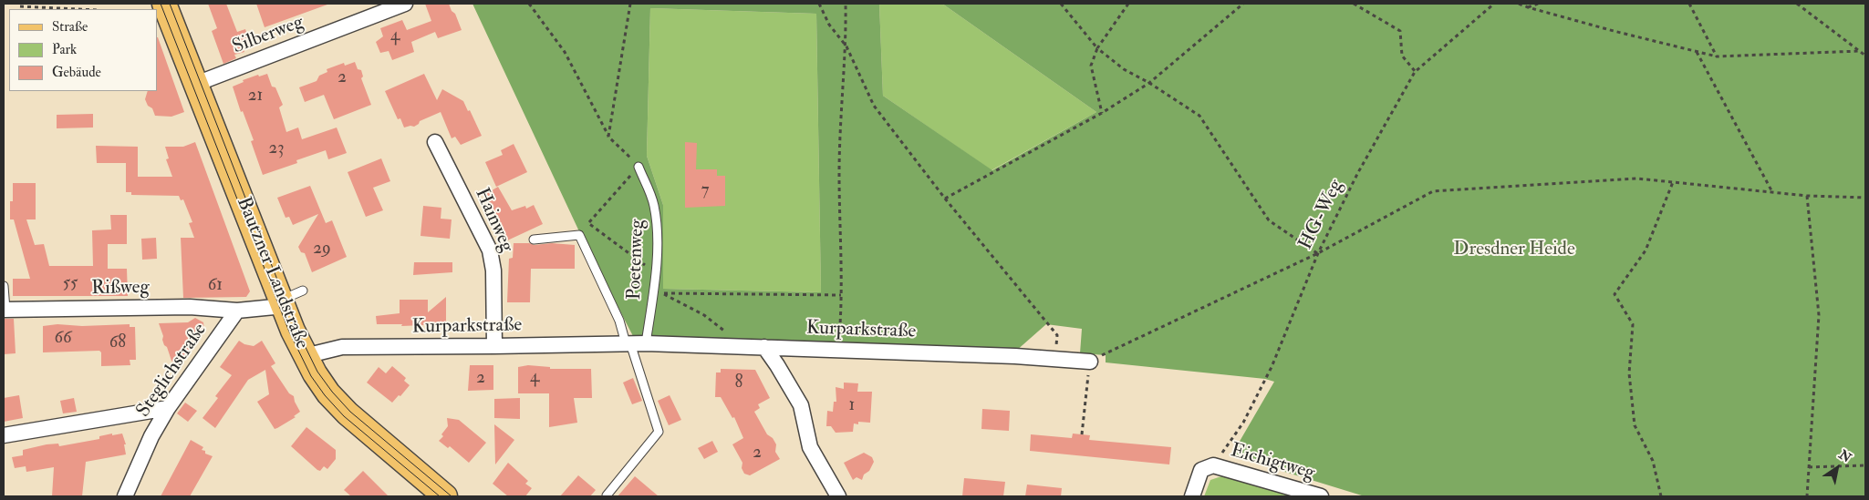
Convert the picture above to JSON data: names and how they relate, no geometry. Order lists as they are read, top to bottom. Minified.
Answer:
{"streets":{"main road":["Bautzner Landstraße"],"street":["Silberweg","Hainweg","Rißweg","Kurparkstraße","Steglichstraße","Eichigtweg"],"lane":["Poetenweg"],"path":["HG-Weg"]},"crossings":[["Silberweg","Bautzner Landstraße"],["HG-Weg","Eichigtweg"],["Hainweg","Kurparkstraße"],["Poetenweg","Kurparkstraße"],["Bautzner Landstraße","Kurparkstraße"],["Rißweg","Steglichstraße"]],"parks":["Dresdner Heide"],"house_numbers":["4","2","21","23","7","29","55","61","66","68","4","2","8","1","2"],"legend":["Straße","Park","Gebäude"],"north":"top right"}
